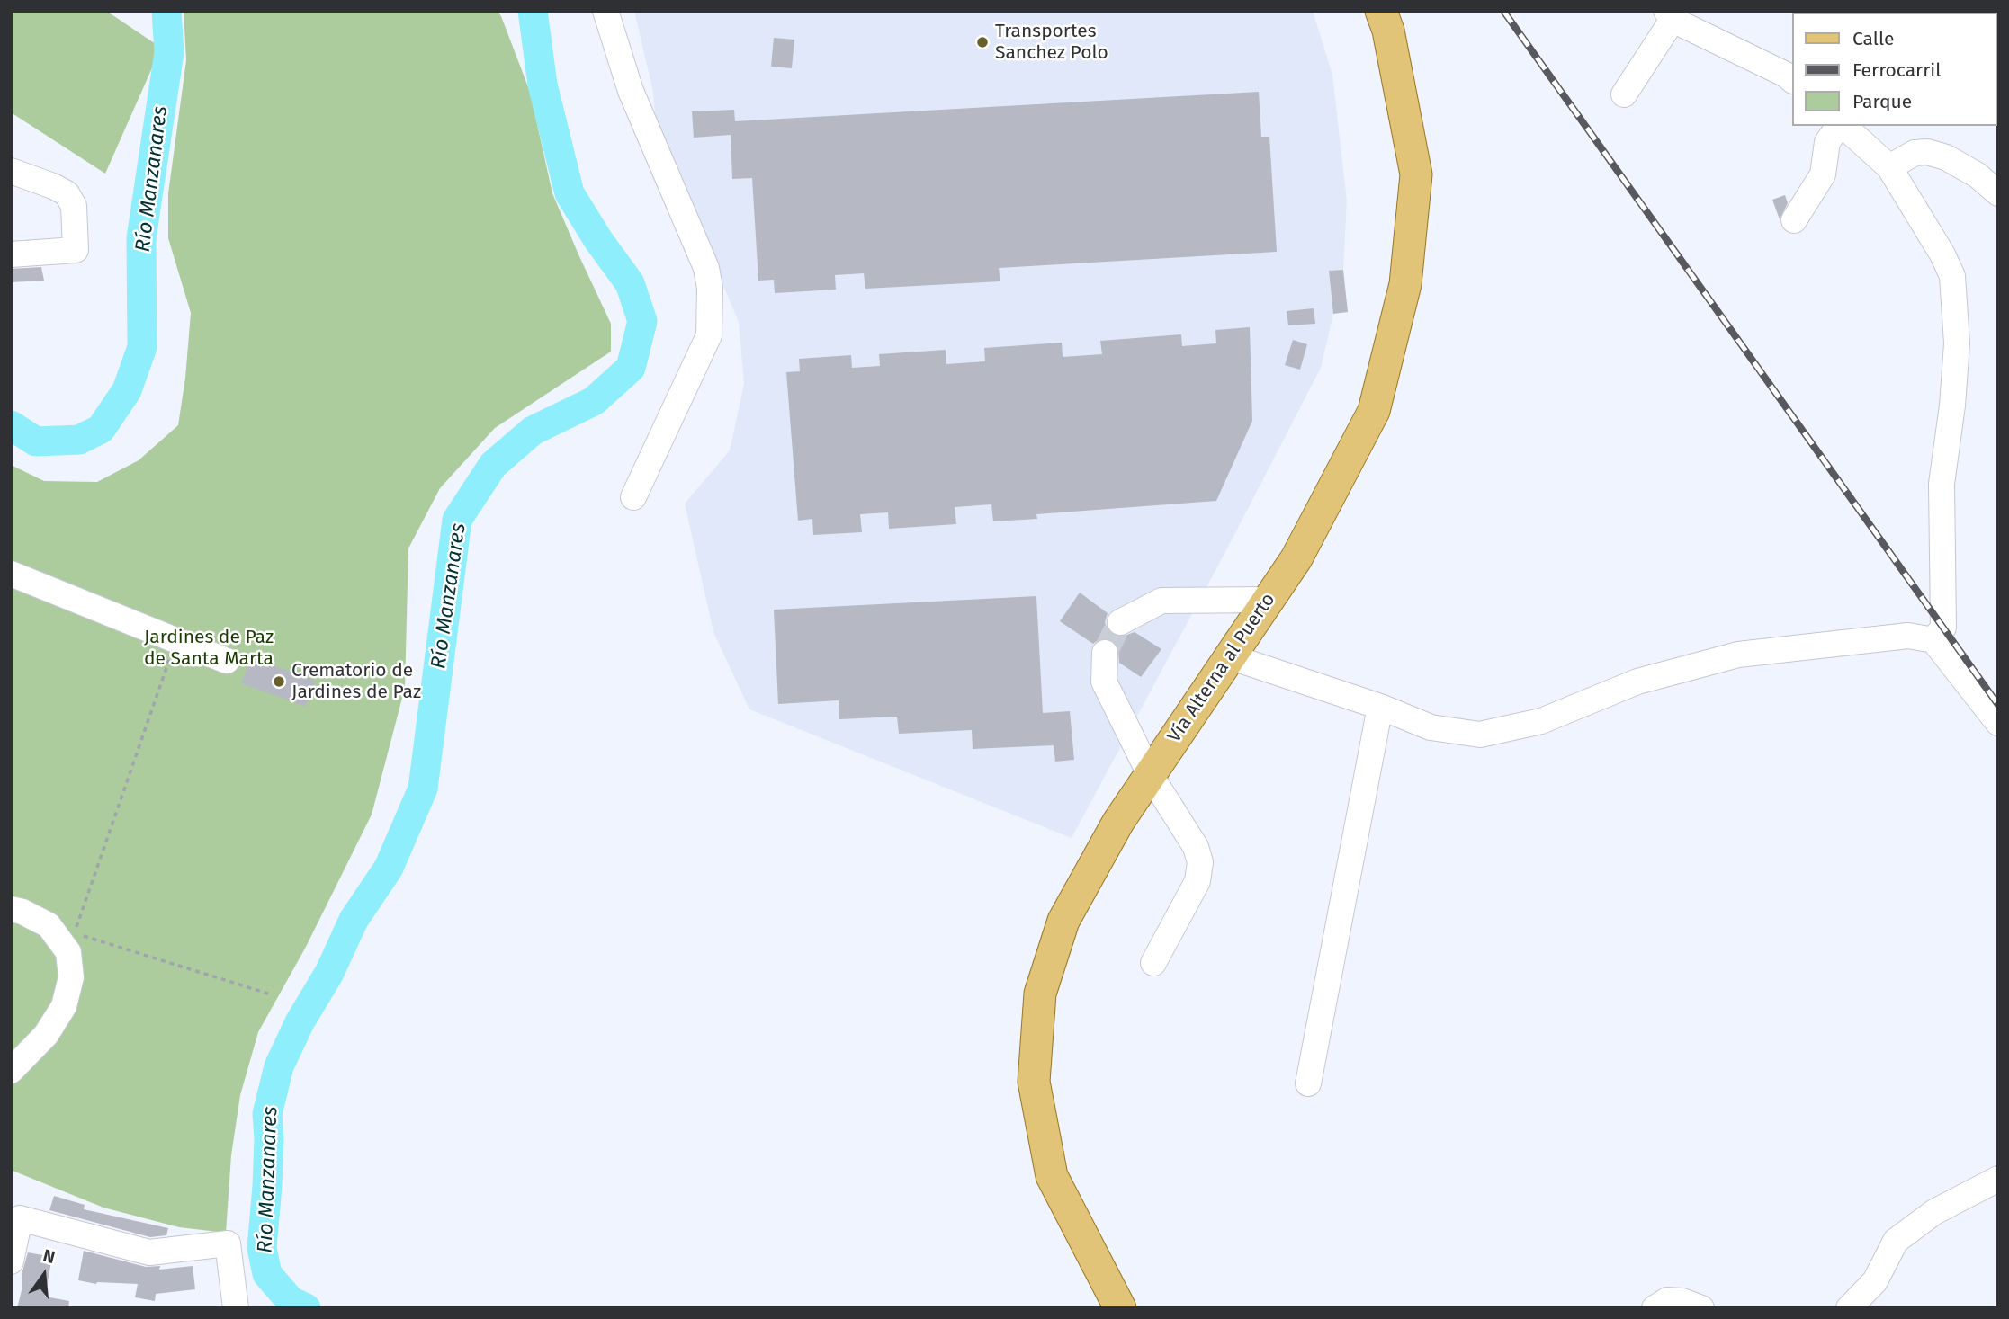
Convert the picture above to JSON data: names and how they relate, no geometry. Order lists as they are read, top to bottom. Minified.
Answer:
{"streets":{"main road":["Vía Alterna al Puerto"]},"water":["Río Manzanares"],"parks":["Jardines de Paz de Santa Marta"],"places":["Transportes Sanchez Polo","Crematorio de Jardines de Paz"],"legend":["Calle","Ferrocarril","Parque"],"north":"top"}
